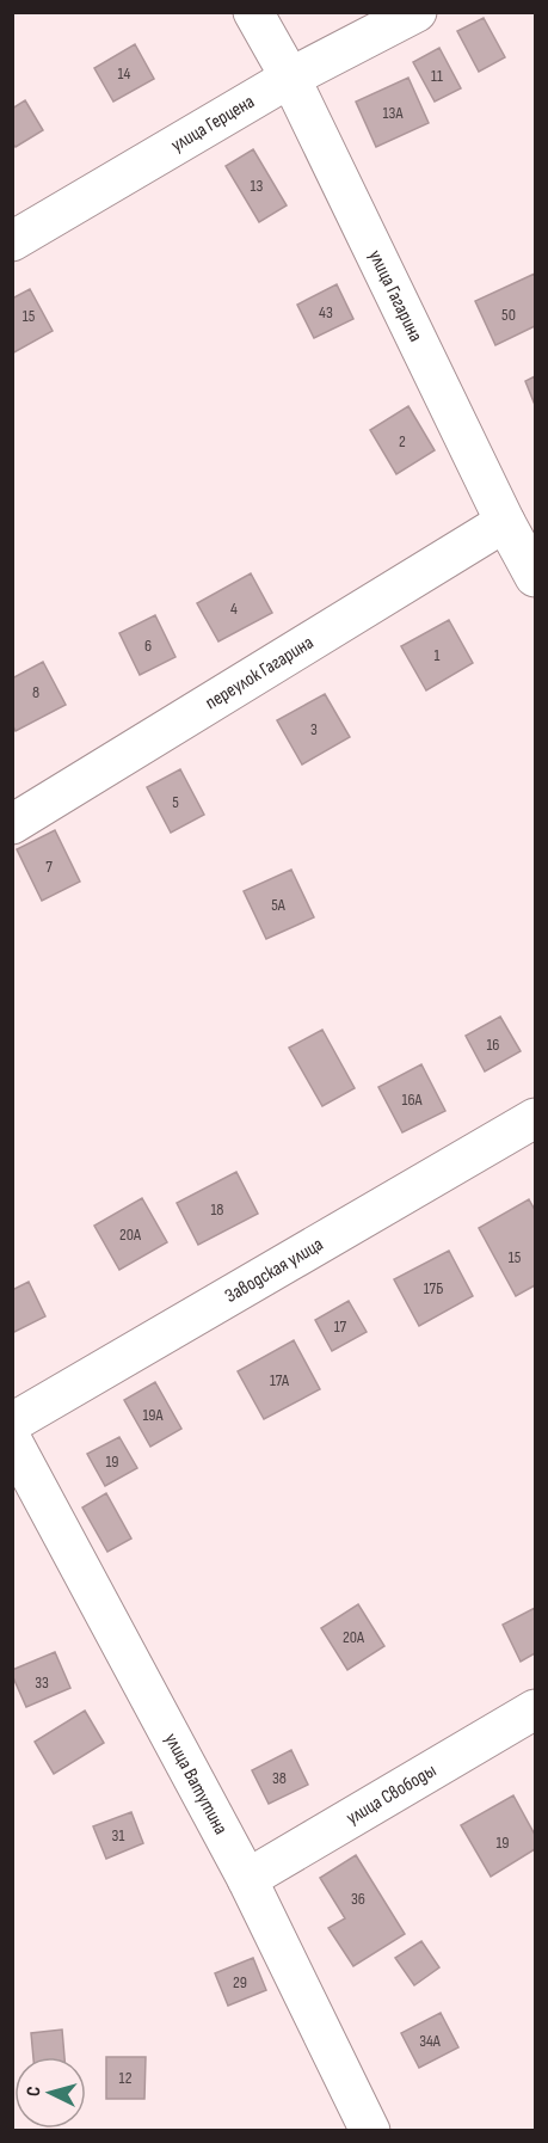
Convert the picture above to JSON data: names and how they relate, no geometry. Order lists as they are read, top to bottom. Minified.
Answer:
{"streets":{"street":["улица Герцена","улица Гагарина","переулок Гагарина","Заводская улица","улица Ватутина","улица Свободы"]},"crossings":[["улица Герцена","улица Гагарина"],["улица Гагарина","переулок Гагарина"],["улица Ватутина","улица Свободы"]],"house_numbers":["14","11","13А","13","43","50","15","2","4","6","1","8","3","5","7","5А","16","16А","18","20А","15","17Б","17","17А","19А","19","20А","33","38","31","19","36","29","34A","12"],"north":"left"}
